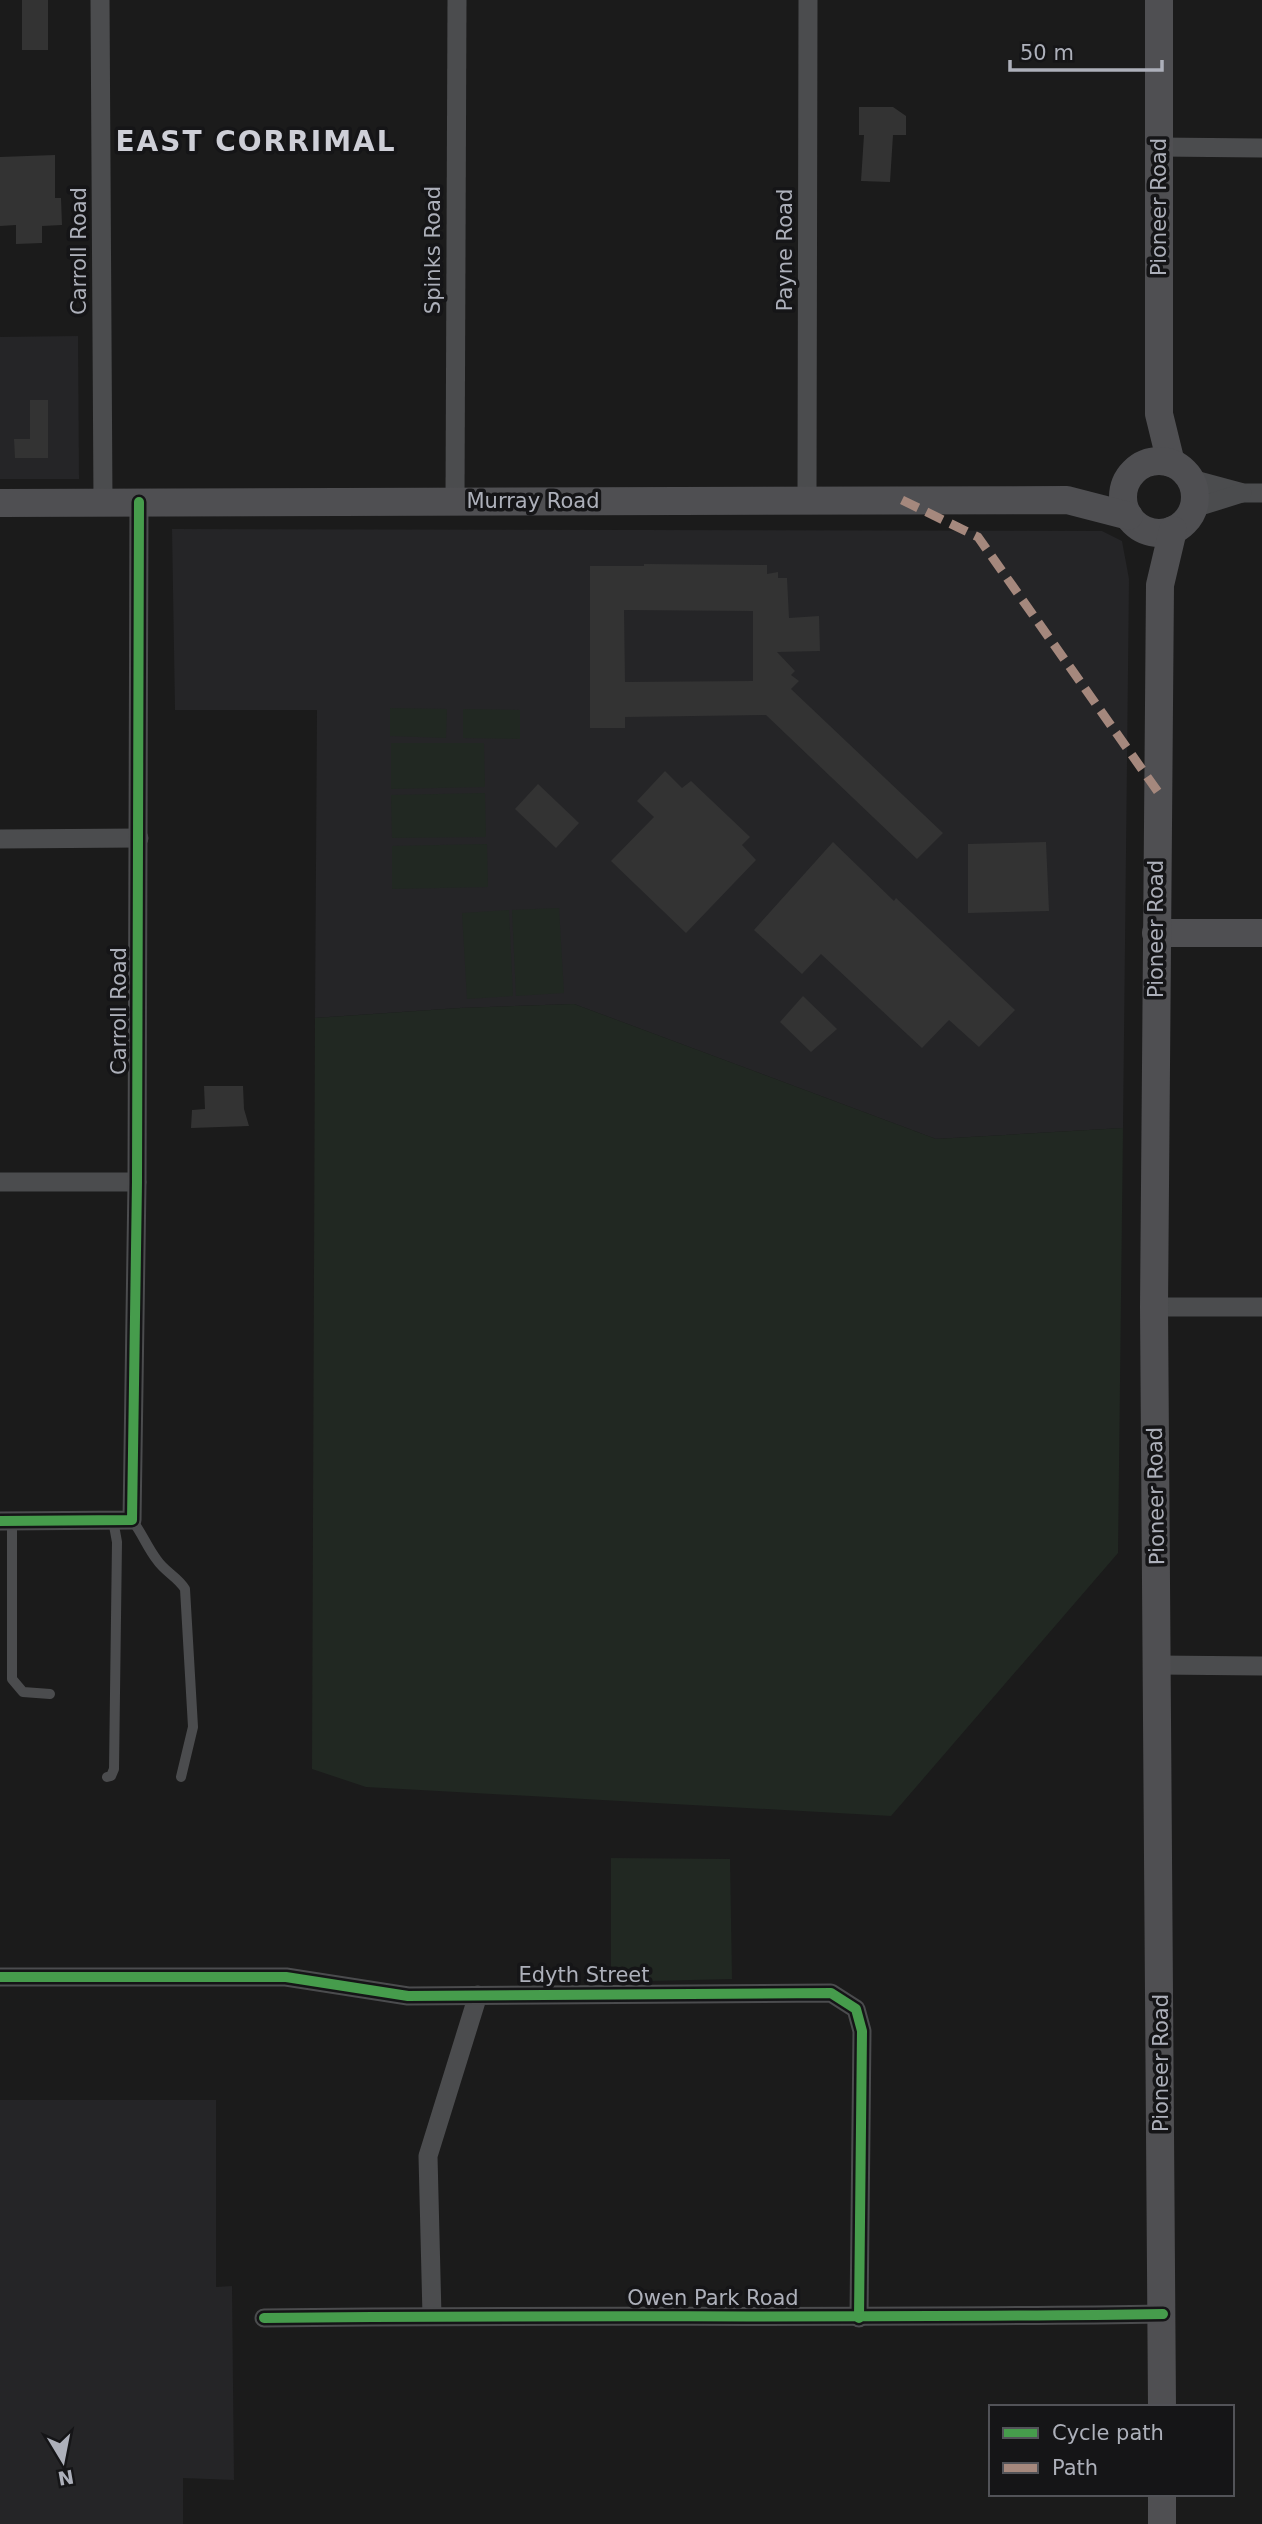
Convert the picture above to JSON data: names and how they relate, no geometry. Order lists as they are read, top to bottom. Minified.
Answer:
{"streets":{"main road":["Pioneer Road","Murray Road"],"street":["Spinks Road","Payne Road","Carroll Road","Edyth Street","Owen Park Road"]},"crossings":[["Pioneer Road","Murray Road"],["Pioneer Road","Owen Park Road"],["Spinks Road","Murray Road"],["Payne Road","Murray Road"],["Carroll Road","Murray Road"],["Edyth Street","Owen Park Road"]],"districts":["EAST CORRIMAL"],"legend":["Cycle path","Path"],"scale_bar":"50 m","north":"bottom"}
